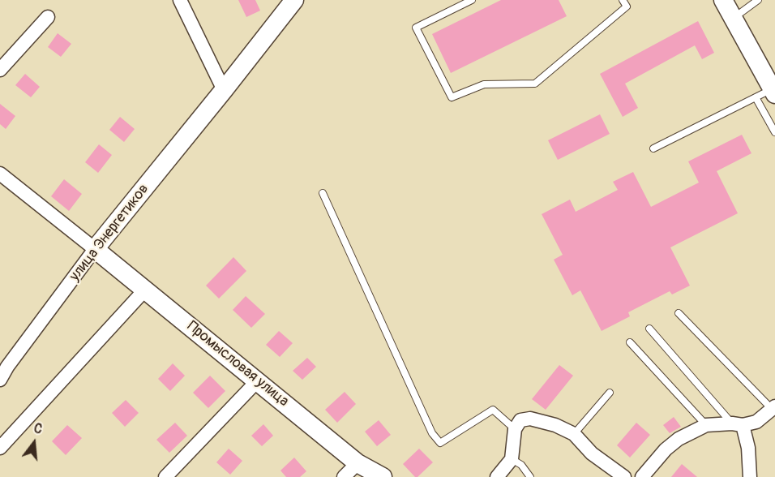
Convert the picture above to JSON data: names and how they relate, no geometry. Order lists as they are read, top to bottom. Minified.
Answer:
{"streets":{"street":["улица Энергетиков","Промысловая улица"]},"crossings":[["улица Энергетиков","Промысловая улица"]],"north":"top"}
